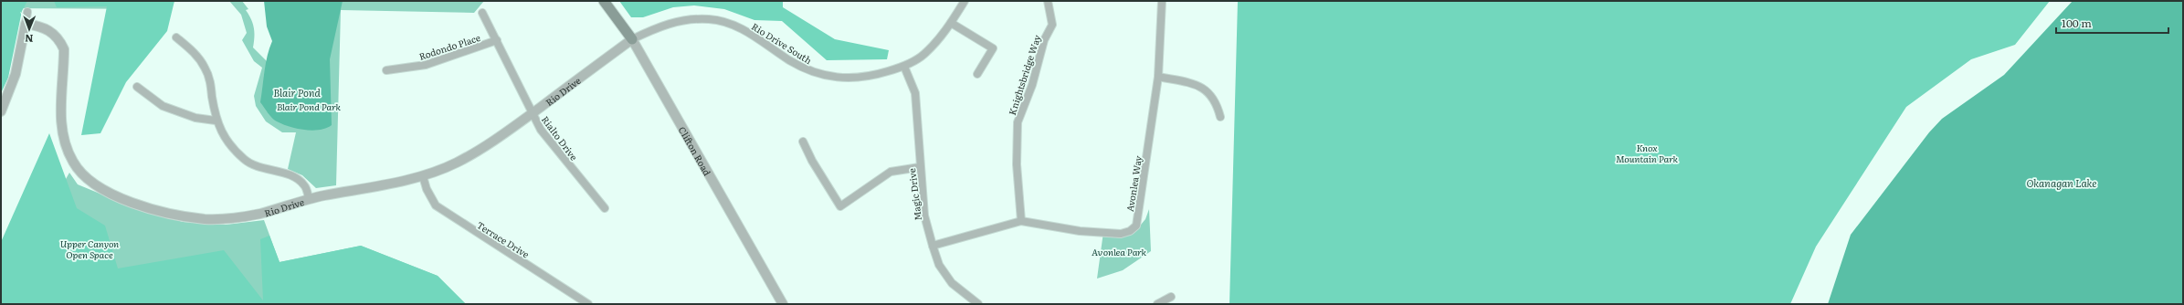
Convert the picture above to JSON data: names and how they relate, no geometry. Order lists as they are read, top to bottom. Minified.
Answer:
{"streets":{"main road":["Clifton Road"],"street":["Rio Drive South","Rodondo Place","Knightsbridge Way","Rio Drive","Rialto Drive","Avonlea Way","Magic Drive","Terrace Drive"]},"crossings":[["Rio Drive South","Rio Drive"],["Rio Drive South","Clifton Road"],["Rio Drive South","Magic Drive"],["Rodondo Place","Rialto Drive"],["Knightsbridge Way","Avonlea Way"],["Rio Drive","Rialto Drive"],["Rio Drive","Clifton Road"],["Rio Drive","Terrace Drive"],["Avonlea Way","Magic Drive"]],"water":["Blair Pond","Okanagan Lake"],"parks":["Blair Pond Park","Knox Mountain Park","Upper Canyon Open Space","Avonlea Park"],"scale_bar":"100 m","north":"bottom"}
